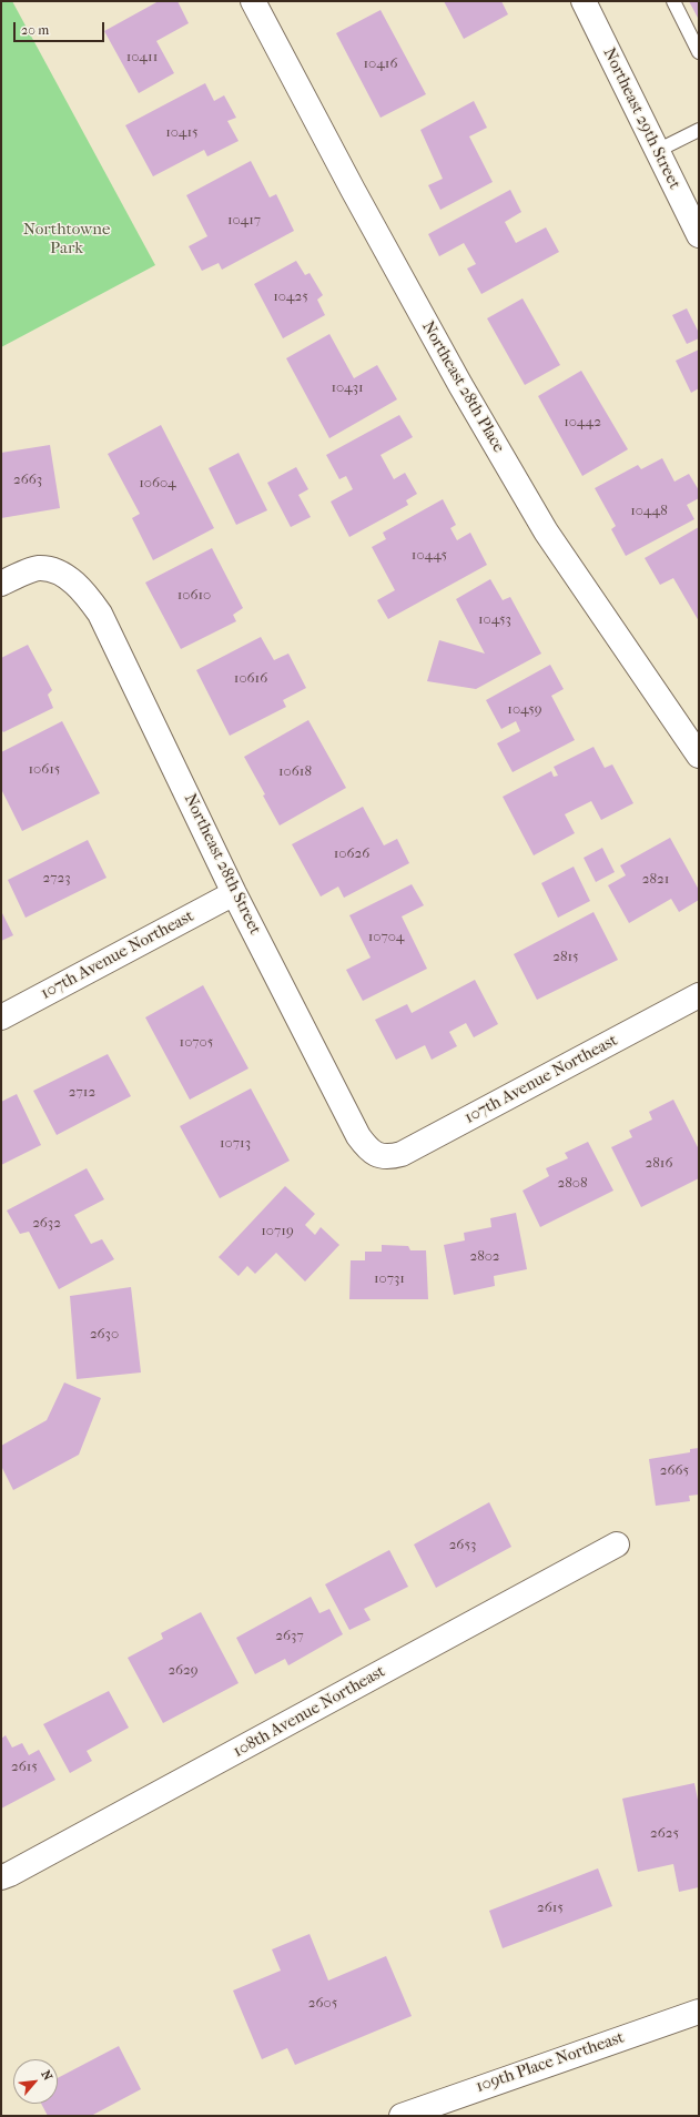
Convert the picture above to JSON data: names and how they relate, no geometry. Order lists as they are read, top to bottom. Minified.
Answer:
{"streets":{"street":["Northeast 29th Street","Northeast 28th Place","Northeast 28th Street","107th Avenue Northeast","108th Avenue Northeast","109th Place Northeast"]},"crossings":[["Northeast 28th Street","107th Avenue Northeast"]],"parks":["Northtowne Park"],"house_numbers":["10411","10416","10415","10417","10425","10431","10442","2663","10604","10448","10445","10610","10453","10616","10459","10615","10618","10626","2723","2821","10704","2815","10705","2712","10713","2816","2808","2632","10719","2802","10731","2630","2665","2653","2637","2629","2615","2625","2615","2605"],"scale_bar":"20 m","north":"top right"}
